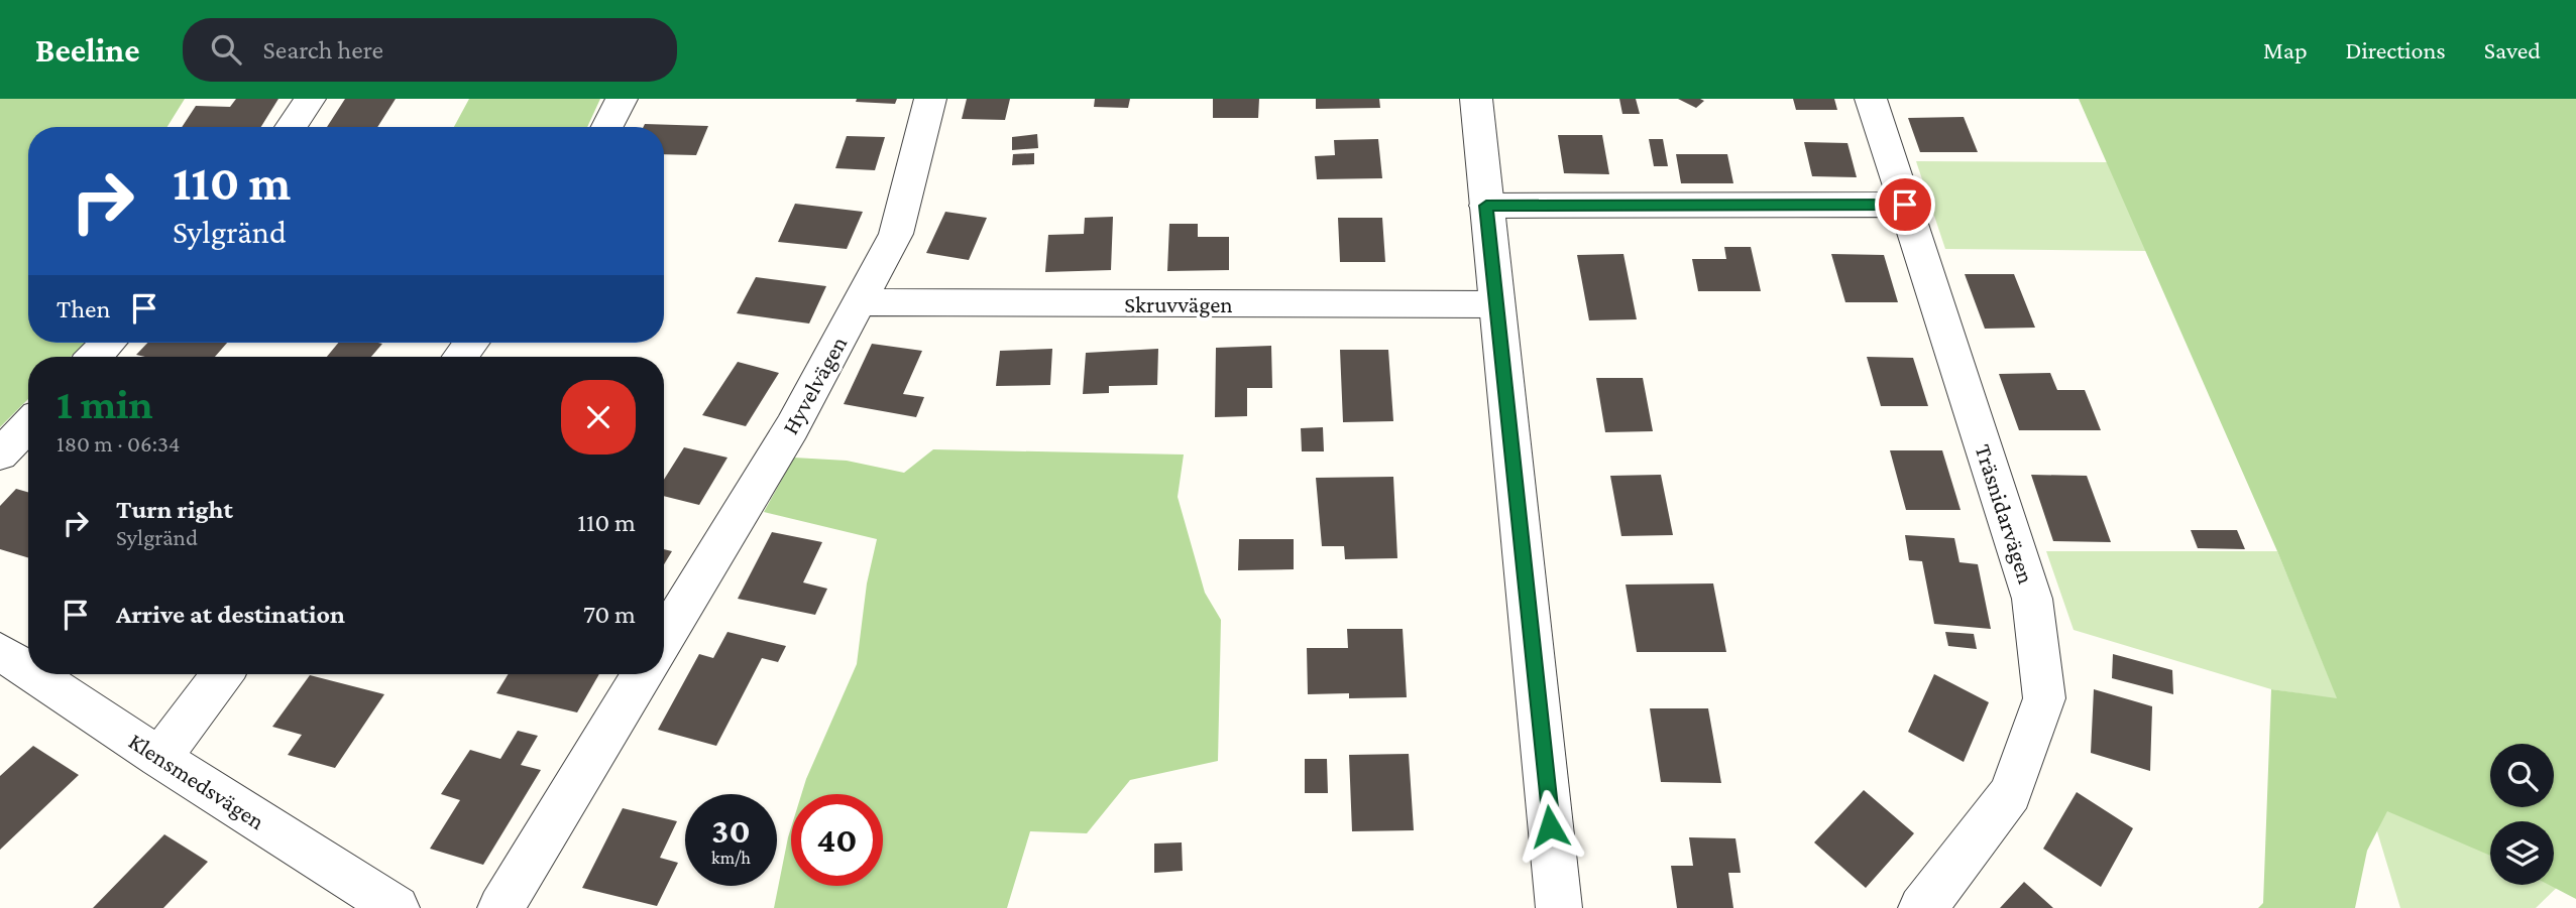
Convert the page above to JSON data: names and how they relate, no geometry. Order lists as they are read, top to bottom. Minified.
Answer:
{"streets":{"street":["Skruvvägen","Hyvelvägen","Träsnidarvägen","Klensmedsvägen"]},"crossings":[["Skruvvägen","Hyvelvägen"]],"page":{"header":"Beeline","search":"Search here","nav":["Map","Directions","Saved"],"turn":["110 m","Sylgränd"],"then":"Then","heading":["1 min","180 m · 06:34"],"list":[{"name":"Turn right","note":"Sylgränd","value":"110 m"},{"name":"Arrive at destination","value":"70 m"}],"speed":"30 km/h","limit":"40"}}
